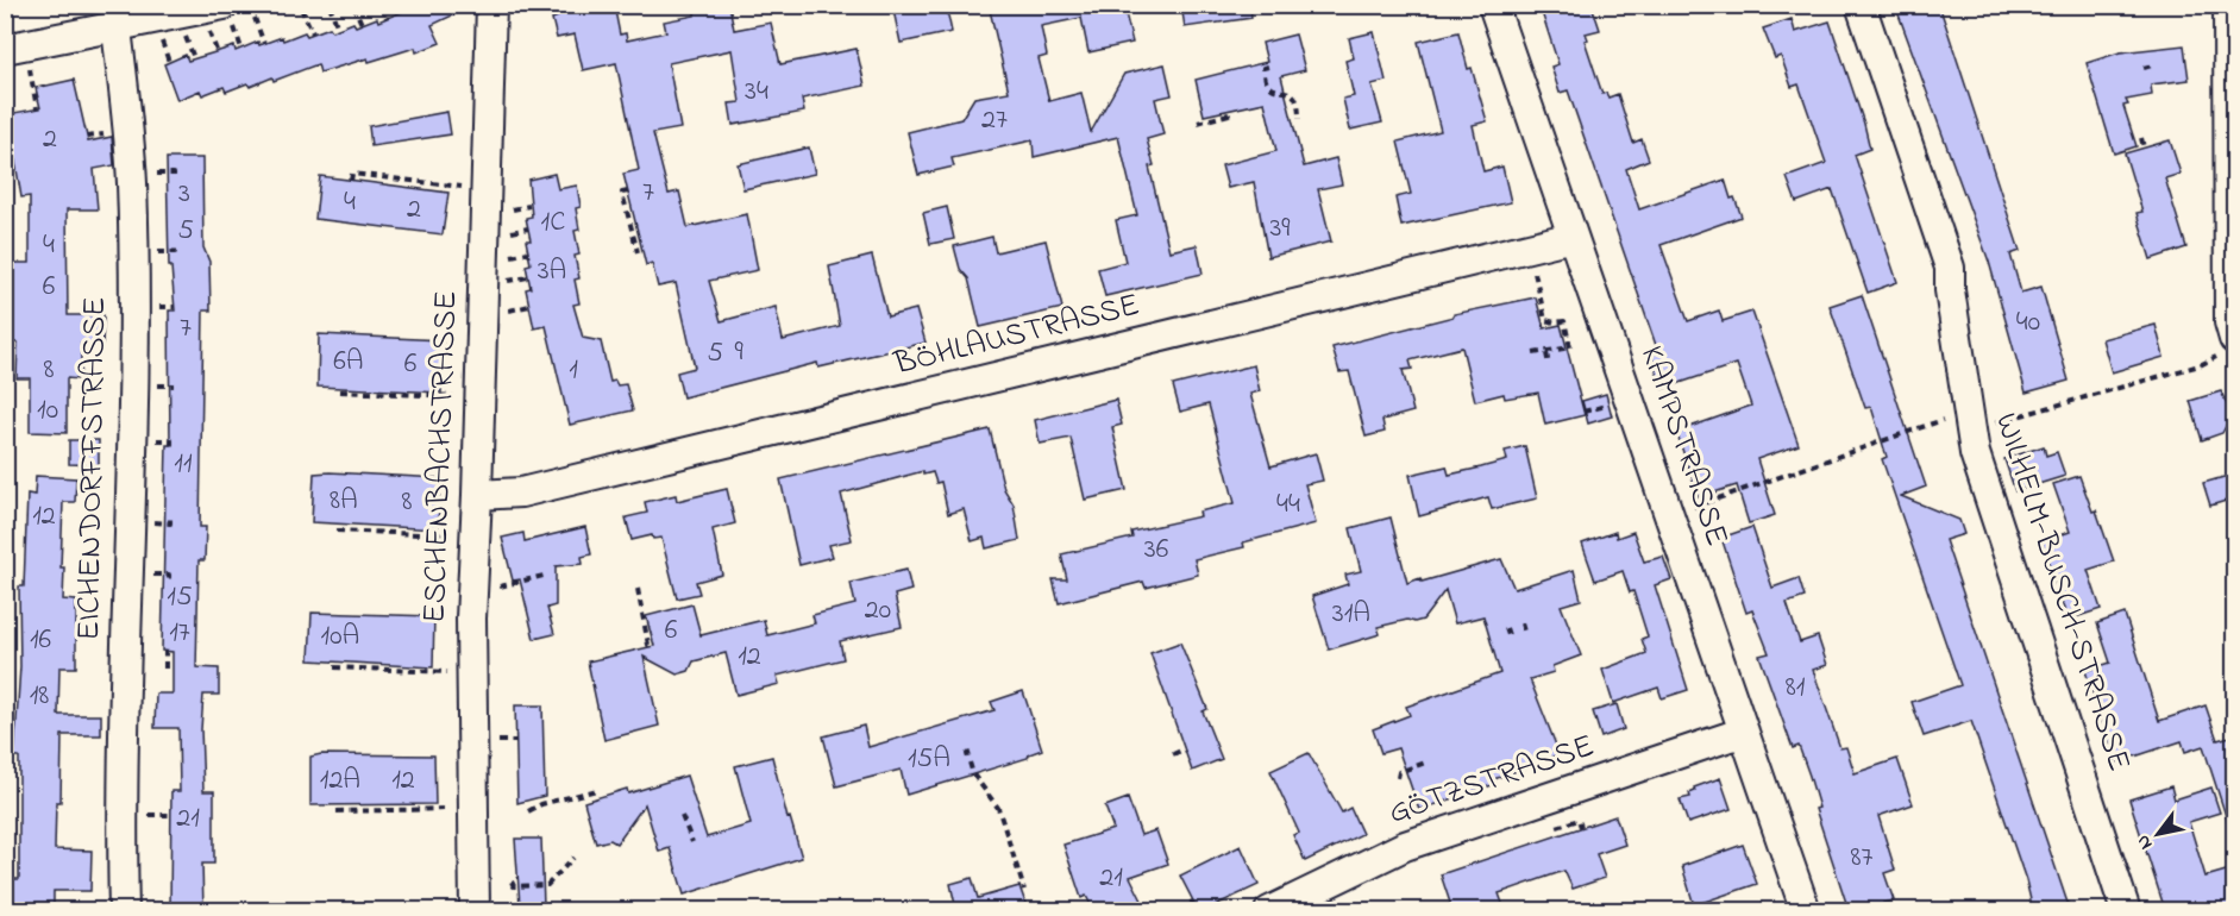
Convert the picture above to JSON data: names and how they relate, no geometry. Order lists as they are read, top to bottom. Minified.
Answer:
{"streets":{"street":["BÖHLAUSTRASSE","KAMPSTRASSE","ESCHENBACHSTRASSE","EICHENDORFFSTRASSE","WILHELM-BUSCH-STRASSE","GÖTZSTRASSE"]},"crossings":[["BÖHLAUSTRASSE","KAMPSTRASSE"],["BÖHLAUSTRASSE","ESCHENBACHSTRASSE"],["KAMPSTRASSE","GÖTZSTRASSE"]],"house_numbers":["34","27","2","7","3","4","2","1C","39","5","4","3A","6","40","7","9","5","6A","6","8","1","10","11","8A","8","44","12","36","15","20","31A","6","17","10A","16","12","81","18","15A","12A","12","21","87","21"],"north":"bottom left"}
